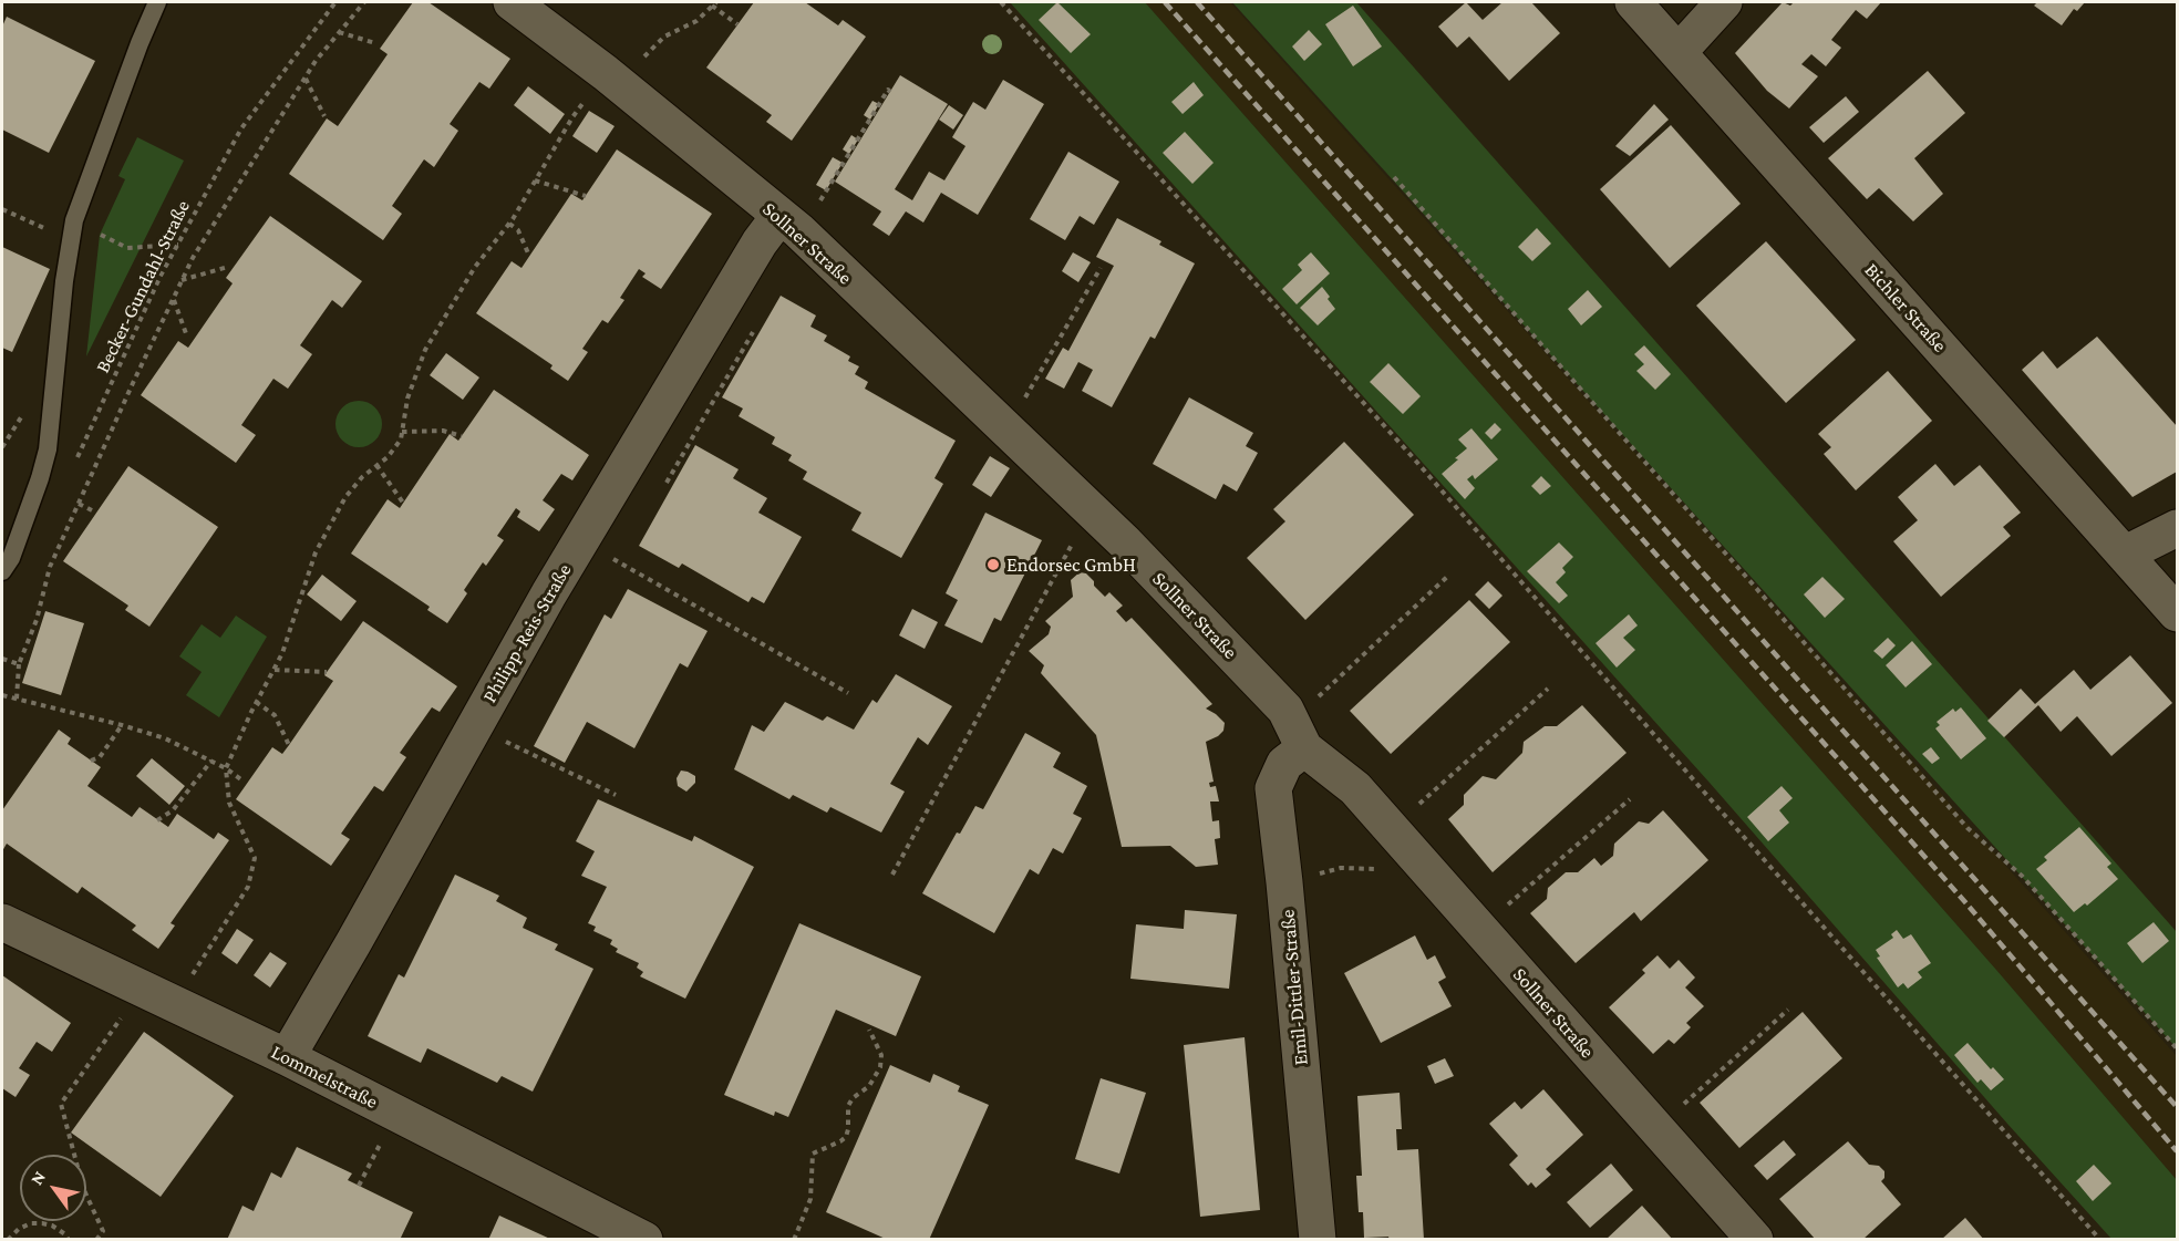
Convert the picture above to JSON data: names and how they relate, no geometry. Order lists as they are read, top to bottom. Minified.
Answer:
{"streets":{"street":["Sollner Straße","Bichler Straße","Philipp-Reis-Straße","Emil-Dittler-Straße","Lommelstraße"],"path":["Becker-Gundahl-Straße"]},"crossings":[["Sollner Straße","Philipp-Reis-Straße"],["Sollner Straße","Emil-Dittler-Straße"],["Philipp-Reis-Straße","Lommelstraße"]],"places":["Endorsec GmbH"],"north":"top left"}
